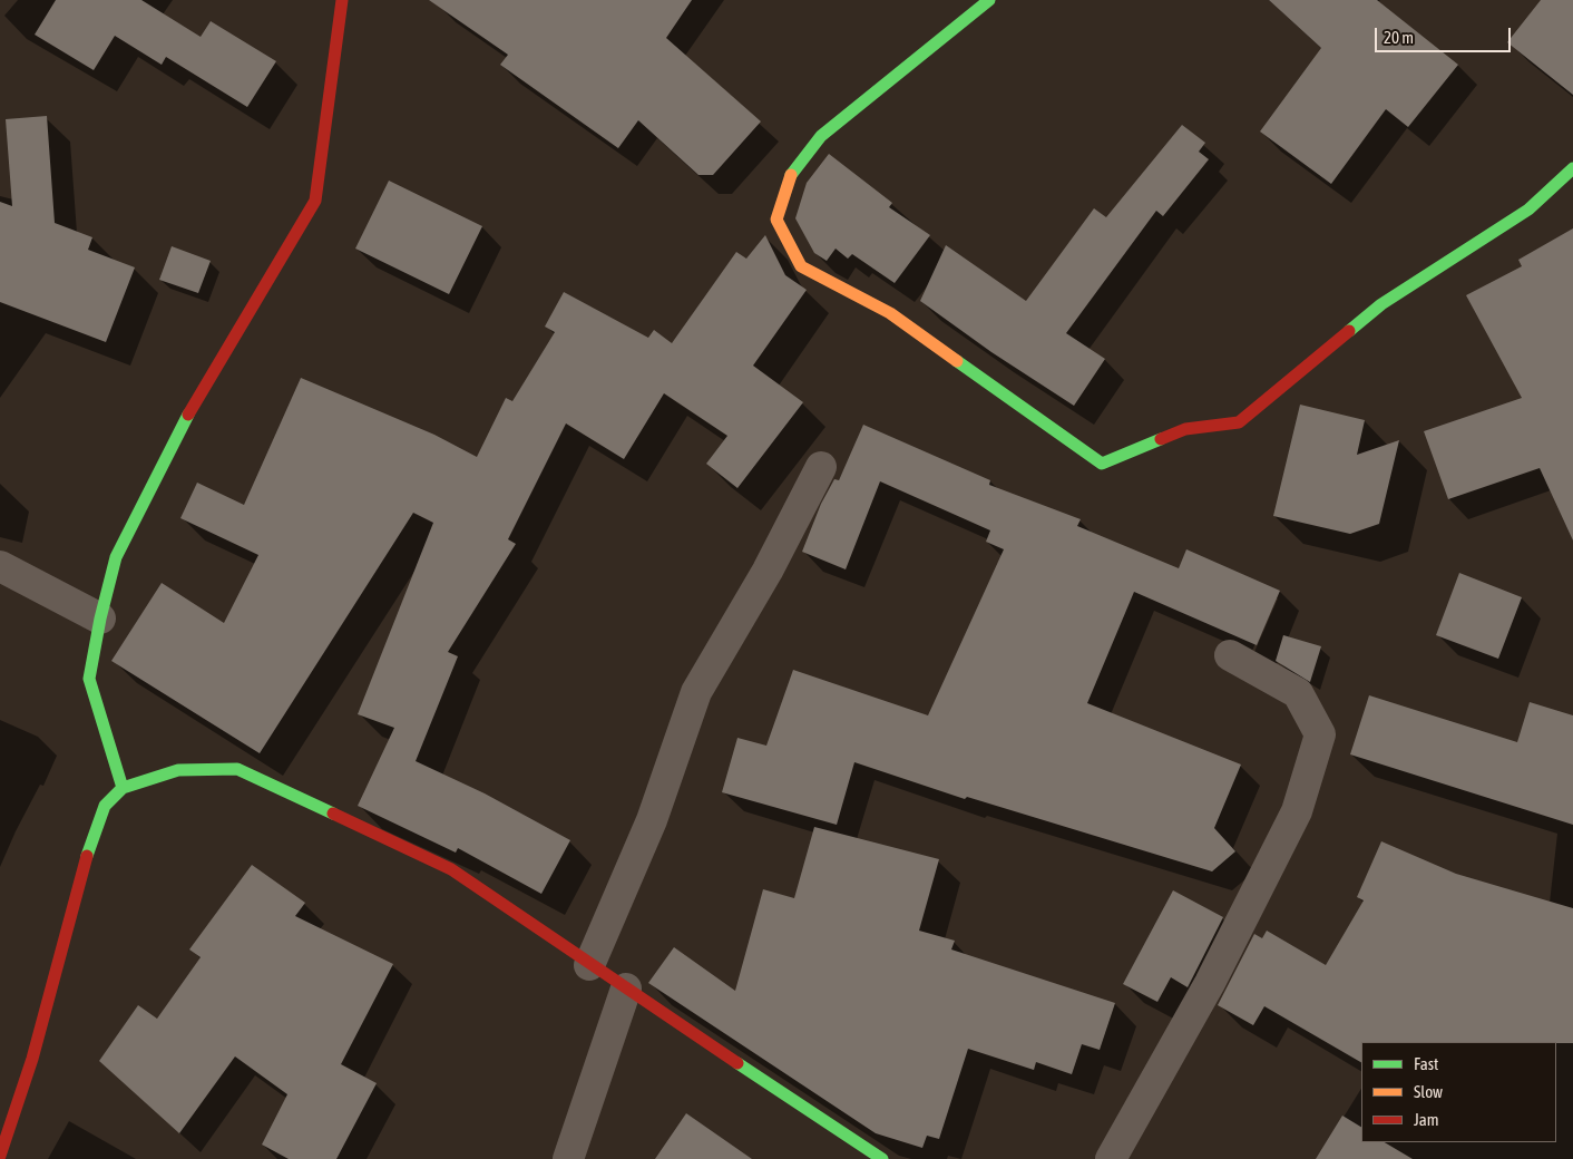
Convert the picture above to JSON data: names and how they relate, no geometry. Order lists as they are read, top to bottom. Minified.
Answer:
{"legend":["Fast","Slow","Jam"],"scale_bar":"20 m"}
